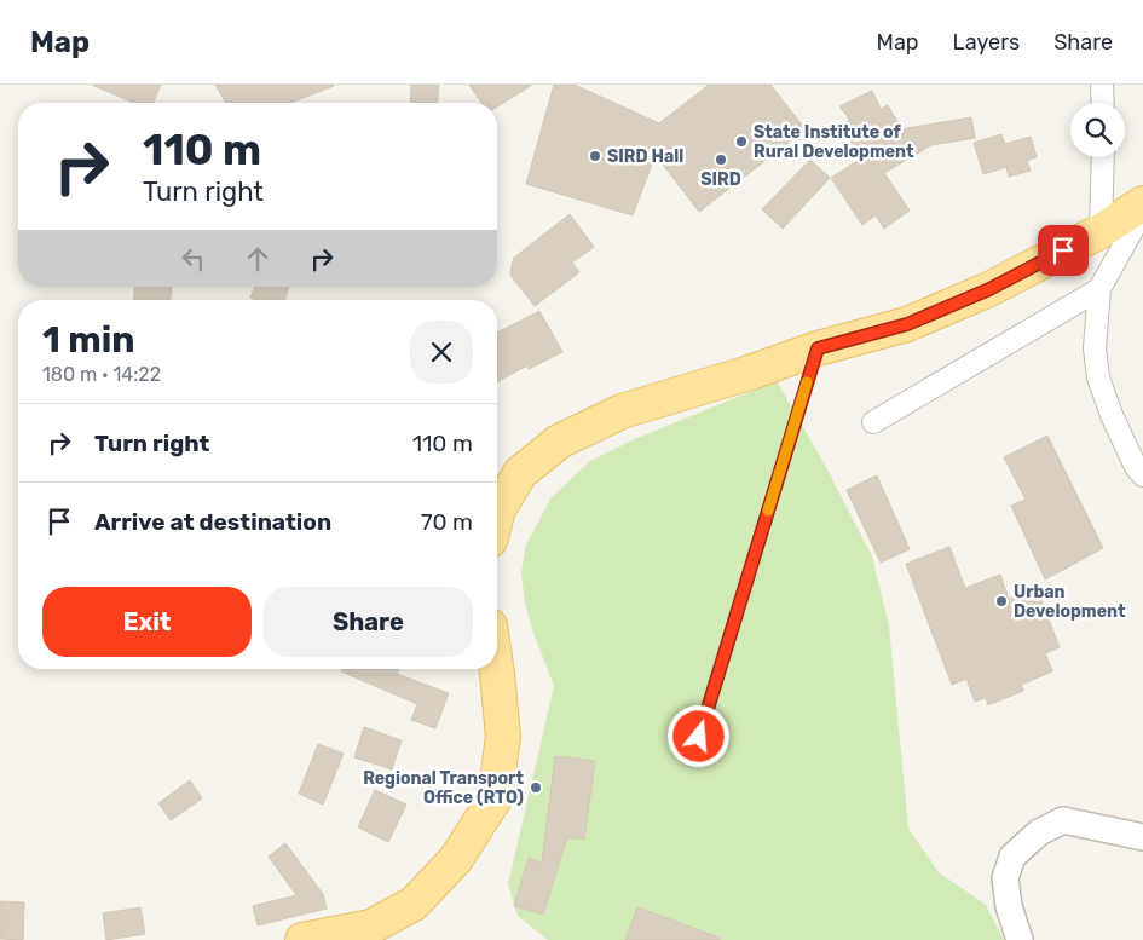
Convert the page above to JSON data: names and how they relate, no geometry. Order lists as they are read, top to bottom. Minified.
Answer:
{"places":["State Institute of Rural Development","SIRD Hall","SIRD","Urban Development","Regional Transport Office (RTO)"],"page":{"header":"Map","nav":["Map","Layers","Share"],"turn":["110 m","Turn right"],"heading":["1 min","180 m · 14:22"],"list":[{"name":"Turn right","value":"110 m"},{"name":"Arrive at destination","value":"70 m"}],"buttons":["Exit","Share"]}}
